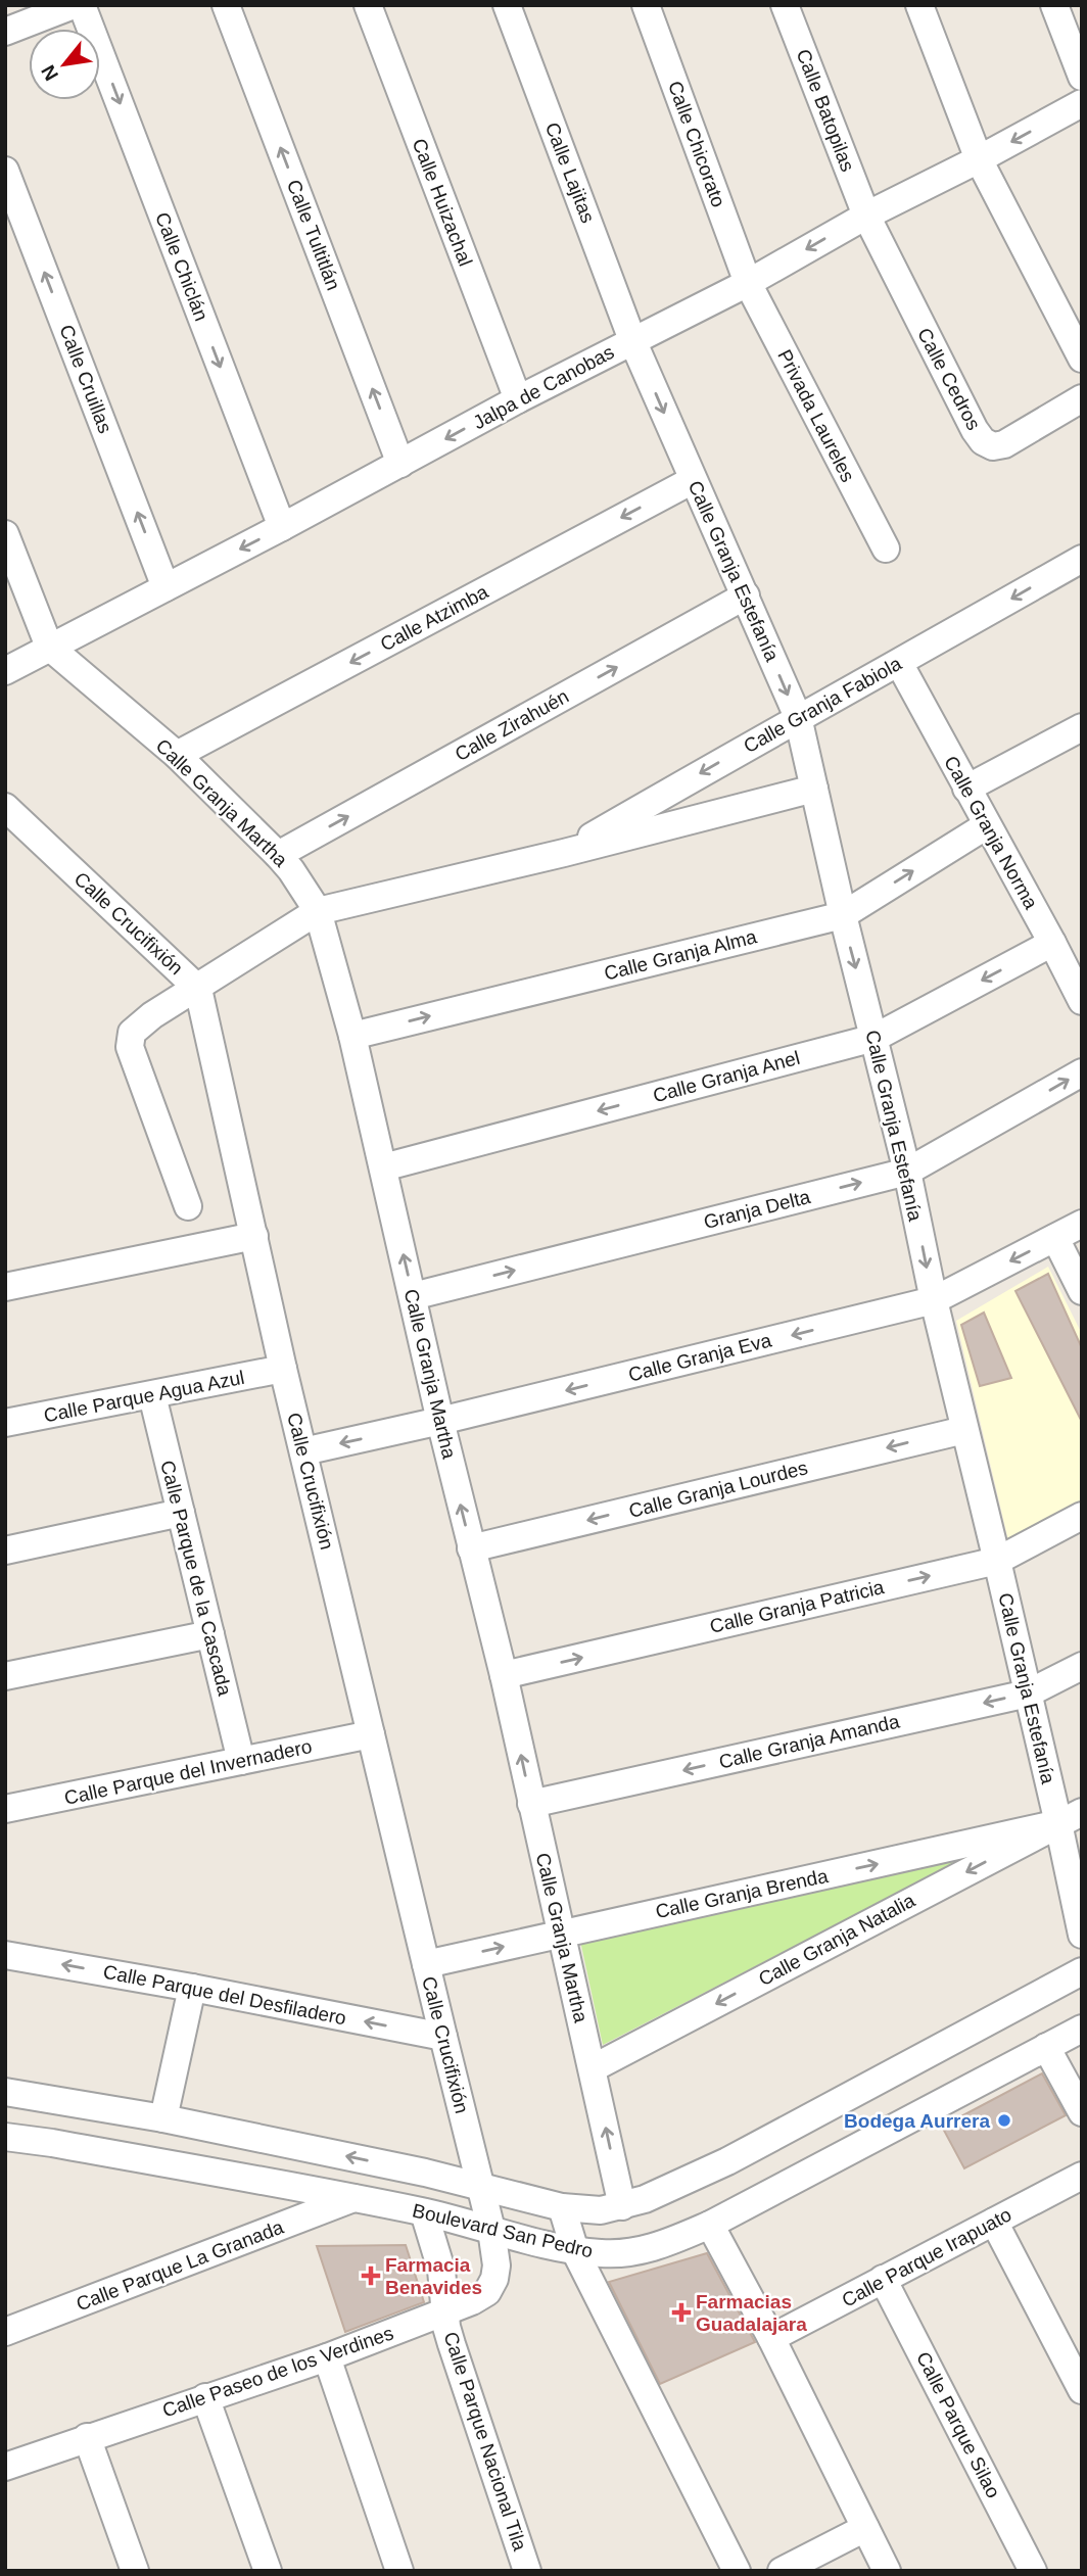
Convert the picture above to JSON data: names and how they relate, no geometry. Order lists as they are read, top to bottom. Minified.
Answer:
{"streets":{"street":["Calle Batopilas","Calle Chicorato","Calle Lajitas","Calle Huizachal","Calle Tultitlán","Calle Chiclán","Calle Cruillas","Calle Cedros","Jalpa de Canobas","Privada Laureles","Calle Granja Estefanía","Calle Atzimba","Calle Granja Fabiola","Calle Zirahuén","Calle Granja Martha","Calle Granja Norma","Calle Crucifixión","Calle Granja Alma","Calle Granja Anel","Granja Delta","Calle Granja Eva","Calle Parque Agua Azul","Calle Granja Lourdes","Calle Parque de la Cascada","Calle Granja Patricia","Calle Granja Amanda","Calle Parque del Invernadero","Calle Granja Brenda","Calle Granja Natalia","Calle Parque del Desfiladero","Boulevard San Pedro","Calle Parque Irapuato","Calle Parque La Granada","Calle Paseo de los Verdines","Calle Parque Silao","Calle Parque Nacional Tila"]},"crossings":[["Calle Batopilas","Calle Cedros"],["Calle Batopilas","Jalpa de Canobas"],["Calle Chicorato","Jalpa de Canobas"],["Calle Chicorato","Privada Laureles"],["Calle Lajitas","Jalpa de Canobas"],["Calle Lajitas","Calle Granja Estefanía"],["Calle Huizachal","Jalpa de Canobas"],["Calle Tultitlán","Jalpa de Canobas"],["Calle Chiclán","Jalpa de Canobas"],["Calle Cruillas","Jalpa de Canobas"],["Calle Cedros","Jalpa de Canobas"],["Jalpa de Canobas","Privada Laureles"],["Jalpa de Canobas","Calle Granja Estefanía"],["Jalpa de Canobas","Calle Granja Martha"],["Calle Granja Estefanía","Calle Atzimba"],["Calle Granja Estefanía","Calle Granja Fabiola"],["Calle Granja Estefanía","Calle Zirahuén"],["Calle Granja Estefanía","Calle Granja Alma"],["Calle Granja Estefanía","Calle Granja Anel"],["Calle Granja Estefanía","Granja Delta"],["Calle Granja Estefanía","Calle Granja Eva"],["Calle Granja Estefanía","Calle Granja Lourdes"],["Calle Granja Estefanía","Calle Granja Patricia"],["Calle Granja Estefanía","Calle Granja Amanda"],["Calle Granja Estefanía","Calle Granja Brenda"],["Calle Granja Estefanía","Calle Granja Natalia"],["Calle Atzimba","Calle Granja Martha"],["Calle Granja Fabiola","Calle Granja Martha"],["Calle Granja Fabiola","Calle Granja Norma"],["Calle Granja Fabiola","Calle Crucifixión"],["Calle Zirahuén","Calle Granja Martha"],["Calle Granja Martha","Calle Granja Alma"],["Calle Granja Martha","Calle Granja Anel"],["Calle Granja Martha","Granja Delta"],["Calle Granja Martha","Calle Granja Eva"],["Calle Granja Martha","Calle Granja Lourdes"],["Calle Granja Martha","Calle Granja Patricia"],["Calle Granja Martha","Calle Granja Amanda"],["Calle Granja Martha","Calle Granja Brenda"],["Calle Granja Martha","Calle Granja Natalia"],["Calle Granja Martha","Boulevard San Pedro"],["Calle Granja Norma","Calle Granja Alma"],["Calle Granja Norma","Calle Granja Anel"],["Calle Crucifixión","Calle Granja Eva"],["Calle Crucifixión","Calle Parque Agua Azul"],["Calle Crucifixión","Calle Parque del Invernadero"],["Calle Crucifixión","Calle Granja Brenda"],["Calle Crucifixión","Calle Parque del Desfiladero"],["Calle Crucifixión","Boulevard San Pedro"],["Calle Crucifixión","Calle Paseo de los Verdines"],["Calle Parque Agua Azul","Calle Parque de la Cascada"],["Calle Parque de la Cascada","Calle Parque del Invernadero"],["Calle Granja Brenda","Calle Granja Natalia"],["Boulevard San Pedro","Calle Parque La Granada"],["Boulevard San Pedro","Calle Paseo de los Verdines"],["Boulevard San Pedro","Calle Parque Nacional Tila"],["Calle Parque Irapuato","Calle Parque Silao"],["Calle Paseo de los Verdines","Calle Parque Nacional Tila"]],"one_way":["Calle Tultitlán","Calle Chiclán","Calle Cruillas","Jalpa de Canobas","Calle Atzimba","Calle Zirahuén","Calle Granja Alma","Calle Granja Anel","Granja Delta","Calle Granja Eva","Calle Granja Lourdes","Calle Granja Patricia","Calle Granja Amanda","Calle Granja Brenda","Calle Granja Natalia","Calle Parque del Desfiladero"],"places":{"other":["Bodega Aurrera"],"health":["Farmacia Benavides","Farmacias Guadalajara"]},"north":"bottom left"}
